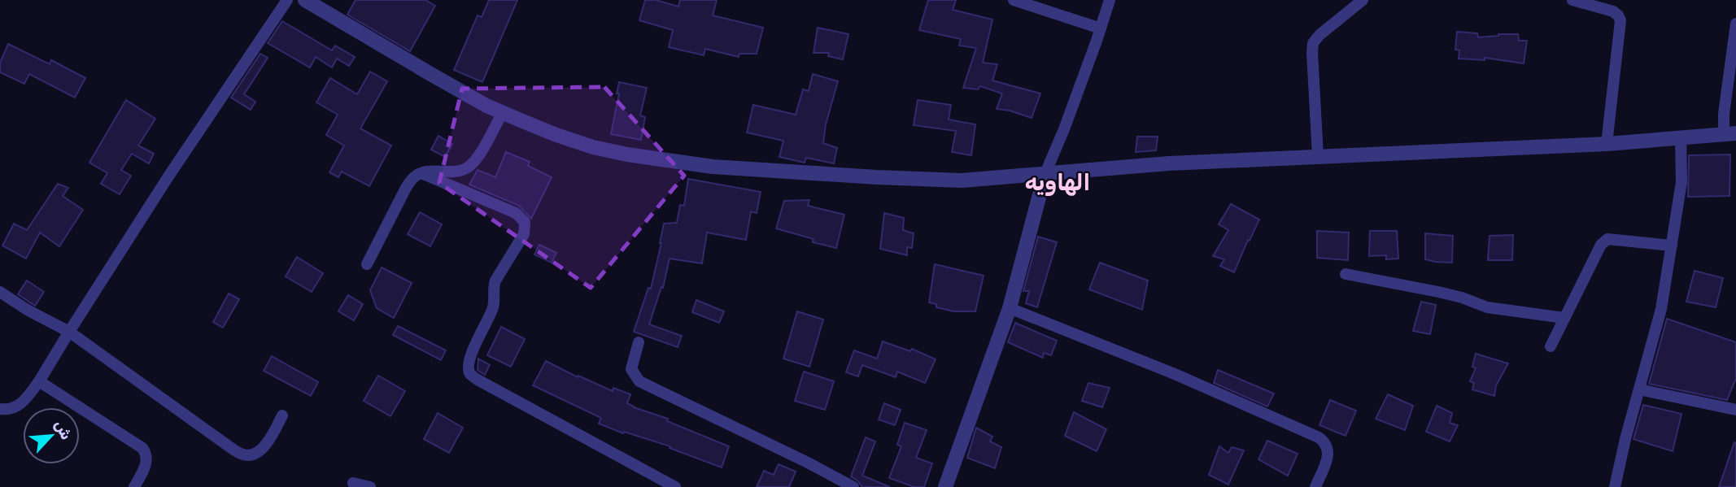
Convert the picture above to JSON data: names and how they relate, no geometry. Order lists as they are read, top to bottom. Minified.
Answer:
{"districts":["الهاويه"],"north":"top right"}
